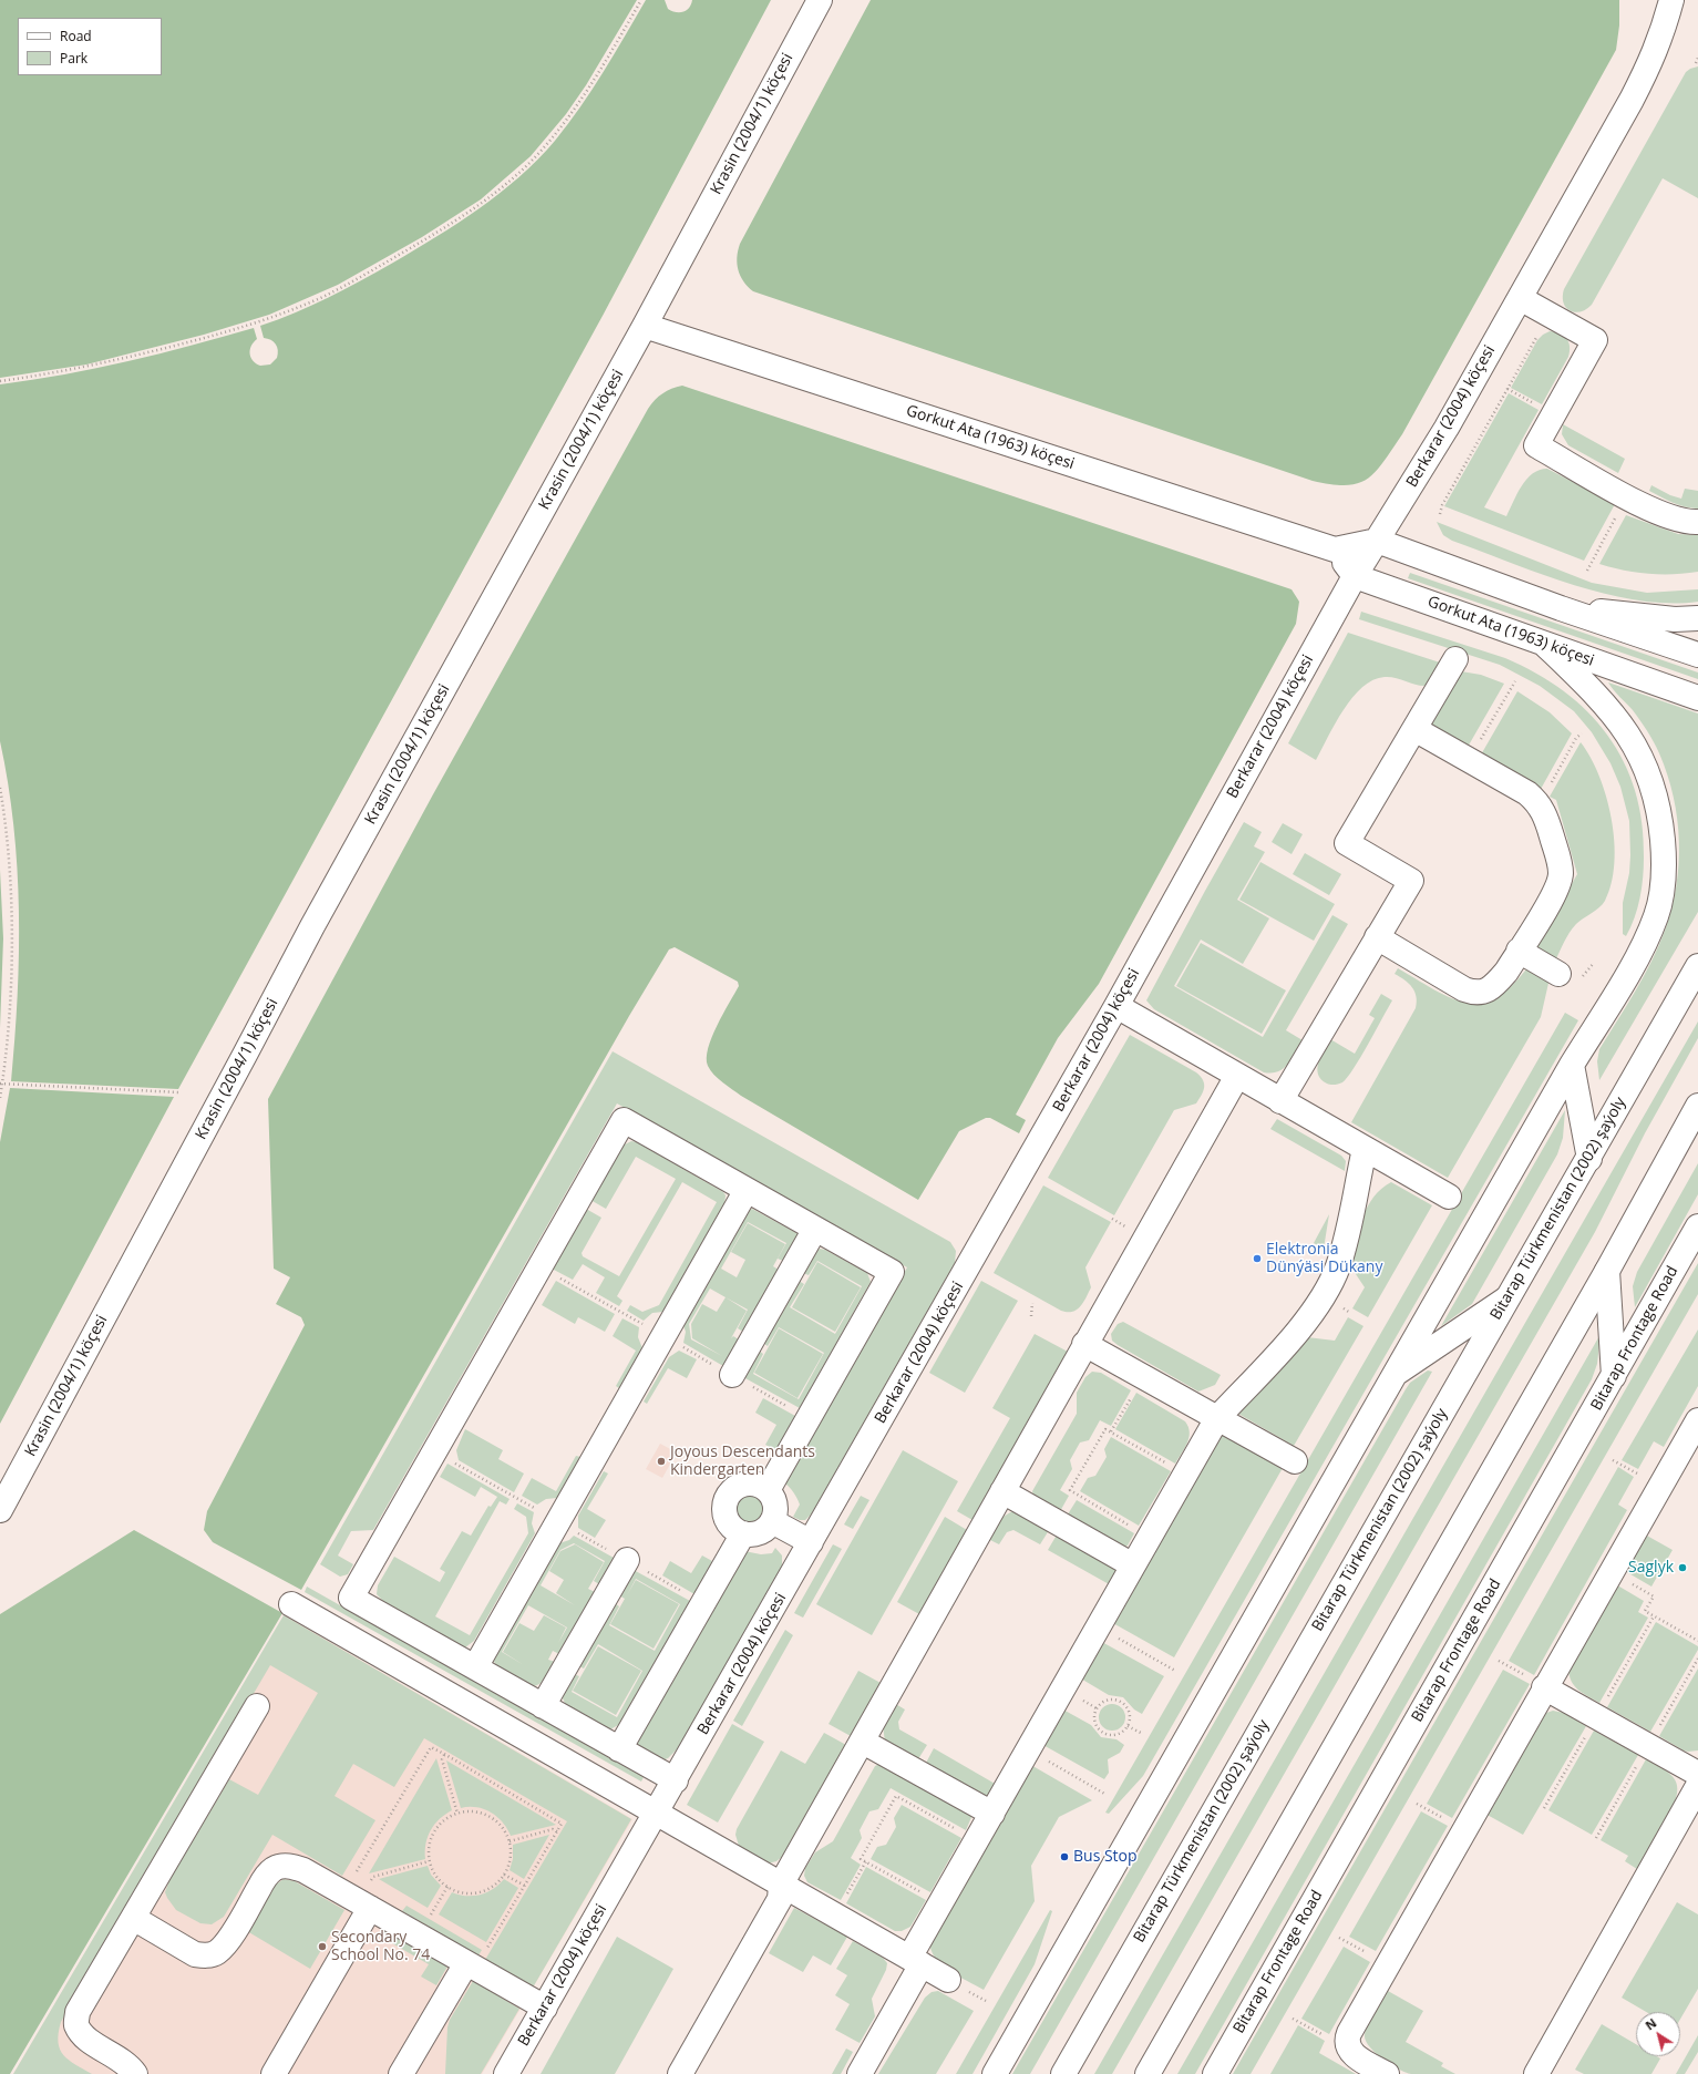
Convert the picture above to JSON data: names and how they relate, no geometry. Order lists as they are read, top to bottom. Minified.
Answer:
{"streets":{"street":["Krasin (2004/1) köçesi","Berkarar (2004) köçesi","Gorkut Ata (1963) köçesi","Bitarap Türkmenistan (2002) şaýoly","Bitarap Frontage Road"]},"crossings":[["Krasin (2004/1) köçesi","Gorkut Ata (1963) köçesi"],["Berkarar (2004) köçesi","Gorkut Ata (1963) köçesi"]],"places":["Elektronia Dünýäsi Dükany","Joyous Descendants Kindergarten","Saglyk","Bus Stop","Secondary School No. 74"],"legend":["Road","Park"],"north":"top left"}
